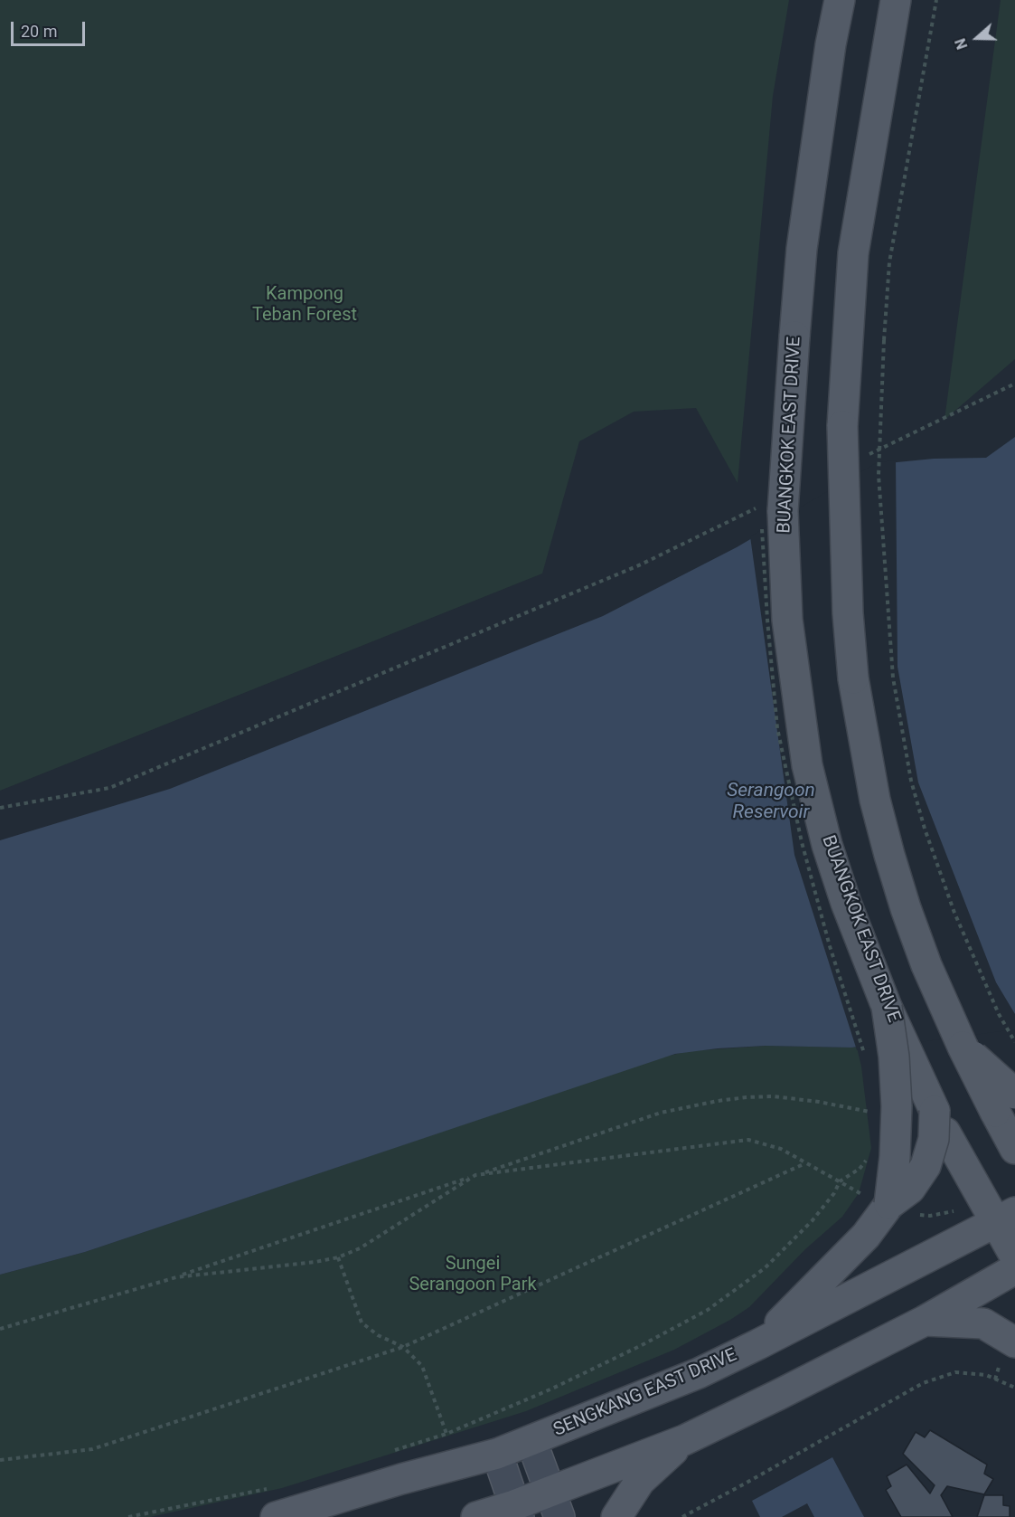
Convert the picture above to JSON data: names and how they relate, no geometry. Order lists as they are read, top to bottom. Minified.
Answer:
{"streets":{"main road":["BUANGKOK EAST DRIVE","SENGKANG EAST DRIVE"]},"crossings":[["BUANGKOK EAST DRIVE","SENGKANG EAST DRIVE"]],"water":["Serangoon Reservoir"],"parks":["Kampong Teban Forest","Sungei Serangoon Park"],"scale_bar":"20 m","north":"left"}
